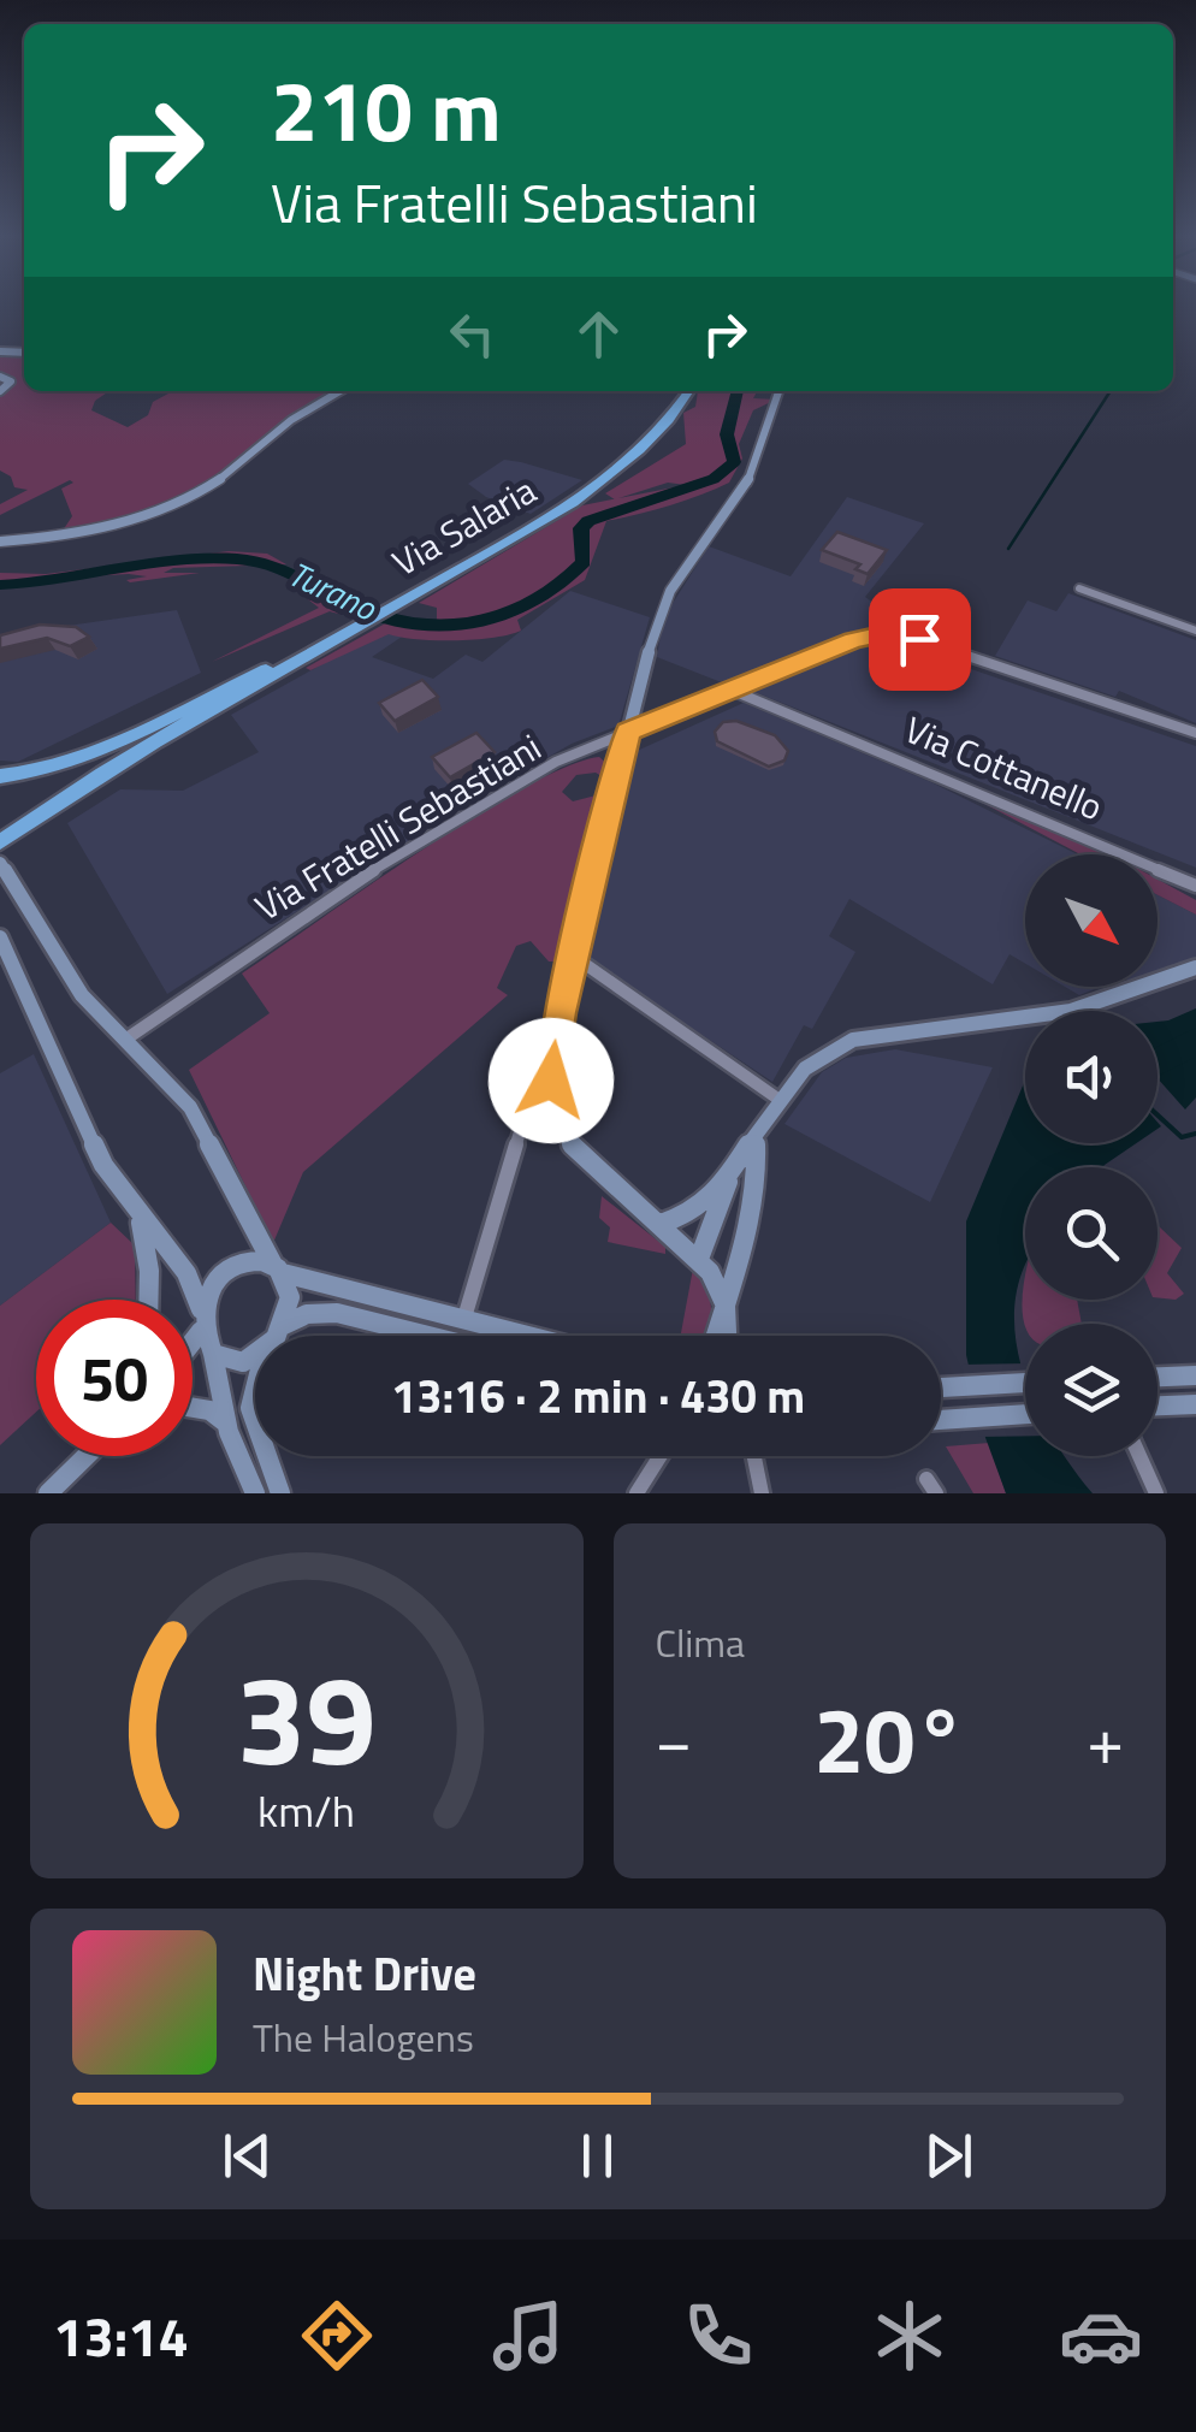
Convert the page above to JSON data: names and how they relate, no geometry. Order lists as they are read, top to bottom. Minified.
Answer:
{"streets":{"highway":["Via Salaria"],"street":["Via Cottanello","Via Fratelli Sebastiani"]},"crossings":[["Via Cottanello","Via Fratelli Sebastiani"]],"water":["Turano"],"north":"bottom right","page":{"turn":["210 m","Via Fratelli Sebastiani"],"limit":"50","trip":"13:16 · 2 min · 430 m","tile":"Clima","heat":["−","20°","+"],"song":["Night Drive","The Halogens"],"tabs":"13:14","gauge":["39","km/h"]}}
